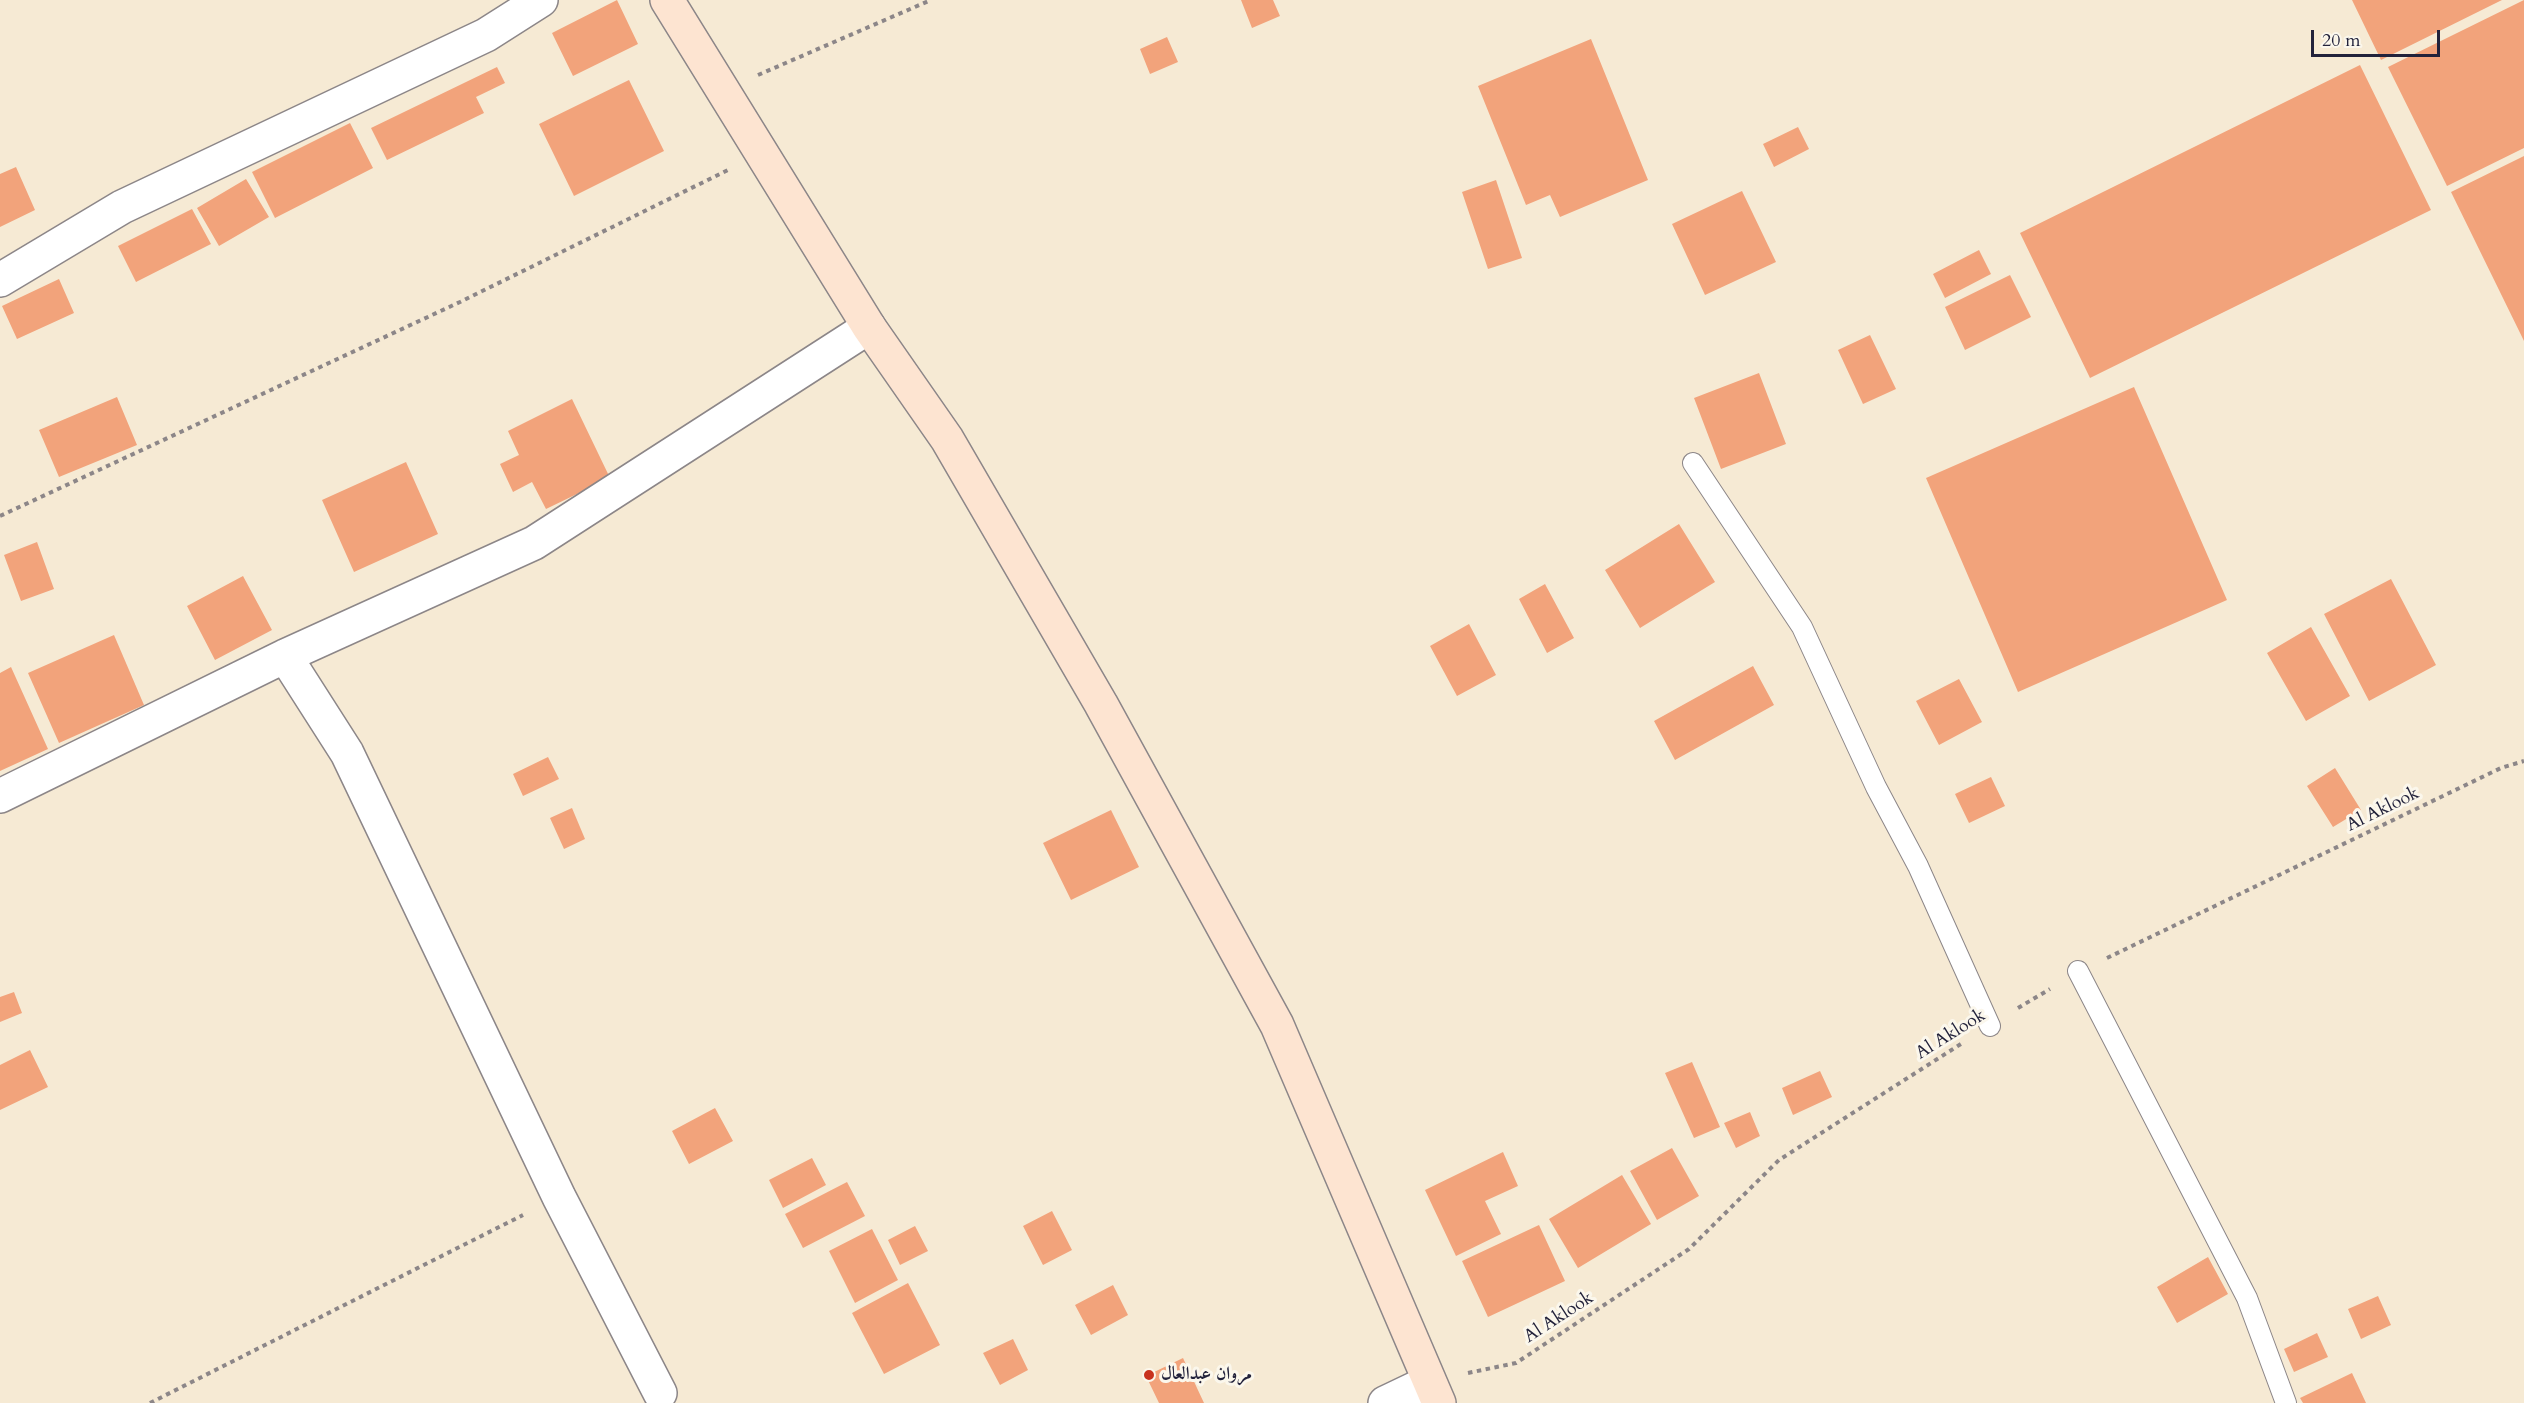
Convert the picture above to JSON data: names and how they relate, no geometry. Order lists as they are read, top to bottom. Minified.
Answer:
{"streets":{"path":["Al Aklook"]},"places":["مروان عبدالعال"],"scale_bar":"20 m"}
